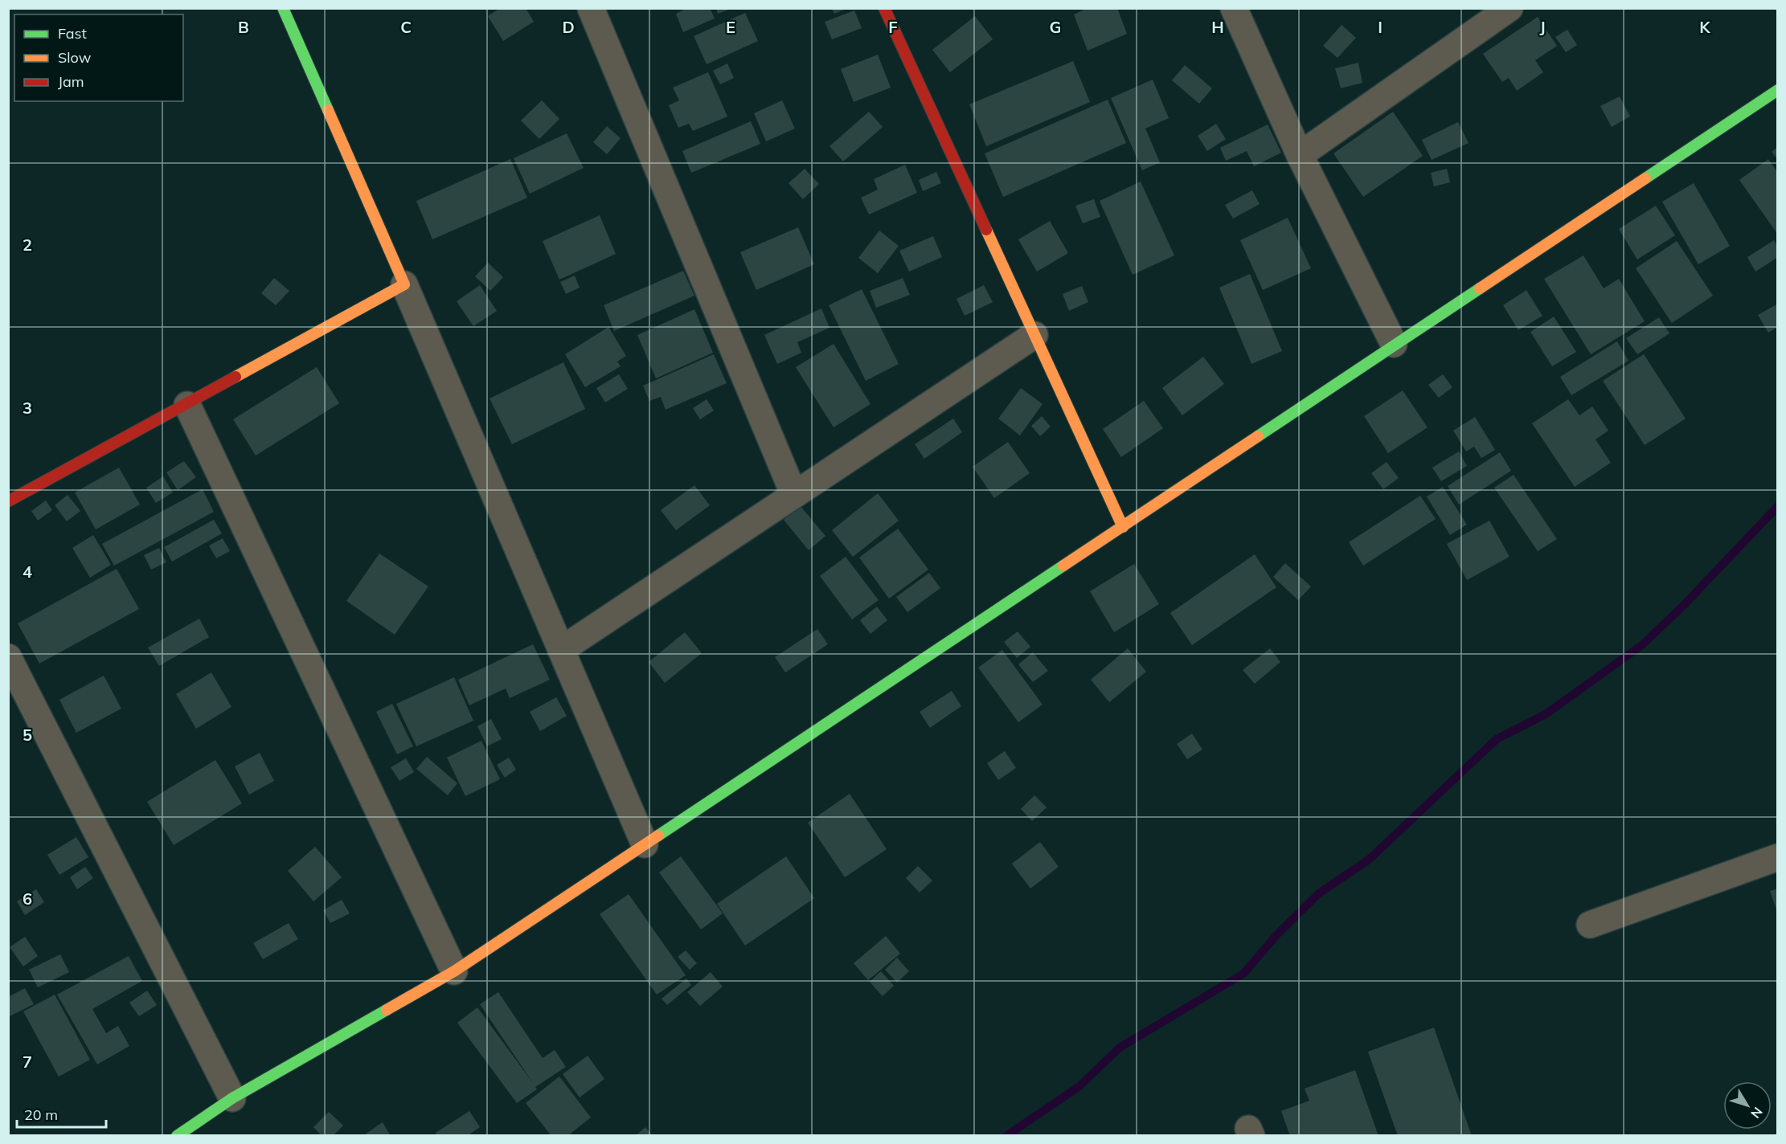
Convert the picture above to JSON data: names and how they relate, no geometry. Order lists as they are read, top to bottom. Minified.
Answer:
{"legend":["Fast","Slow","Jam"],"scale_bar":"20 m","north":"bottom right","grid":{"columns":["B","C","D","E","F","G","H","I","J","K"],"rows":["2","3","4","5","6","7"]}}
